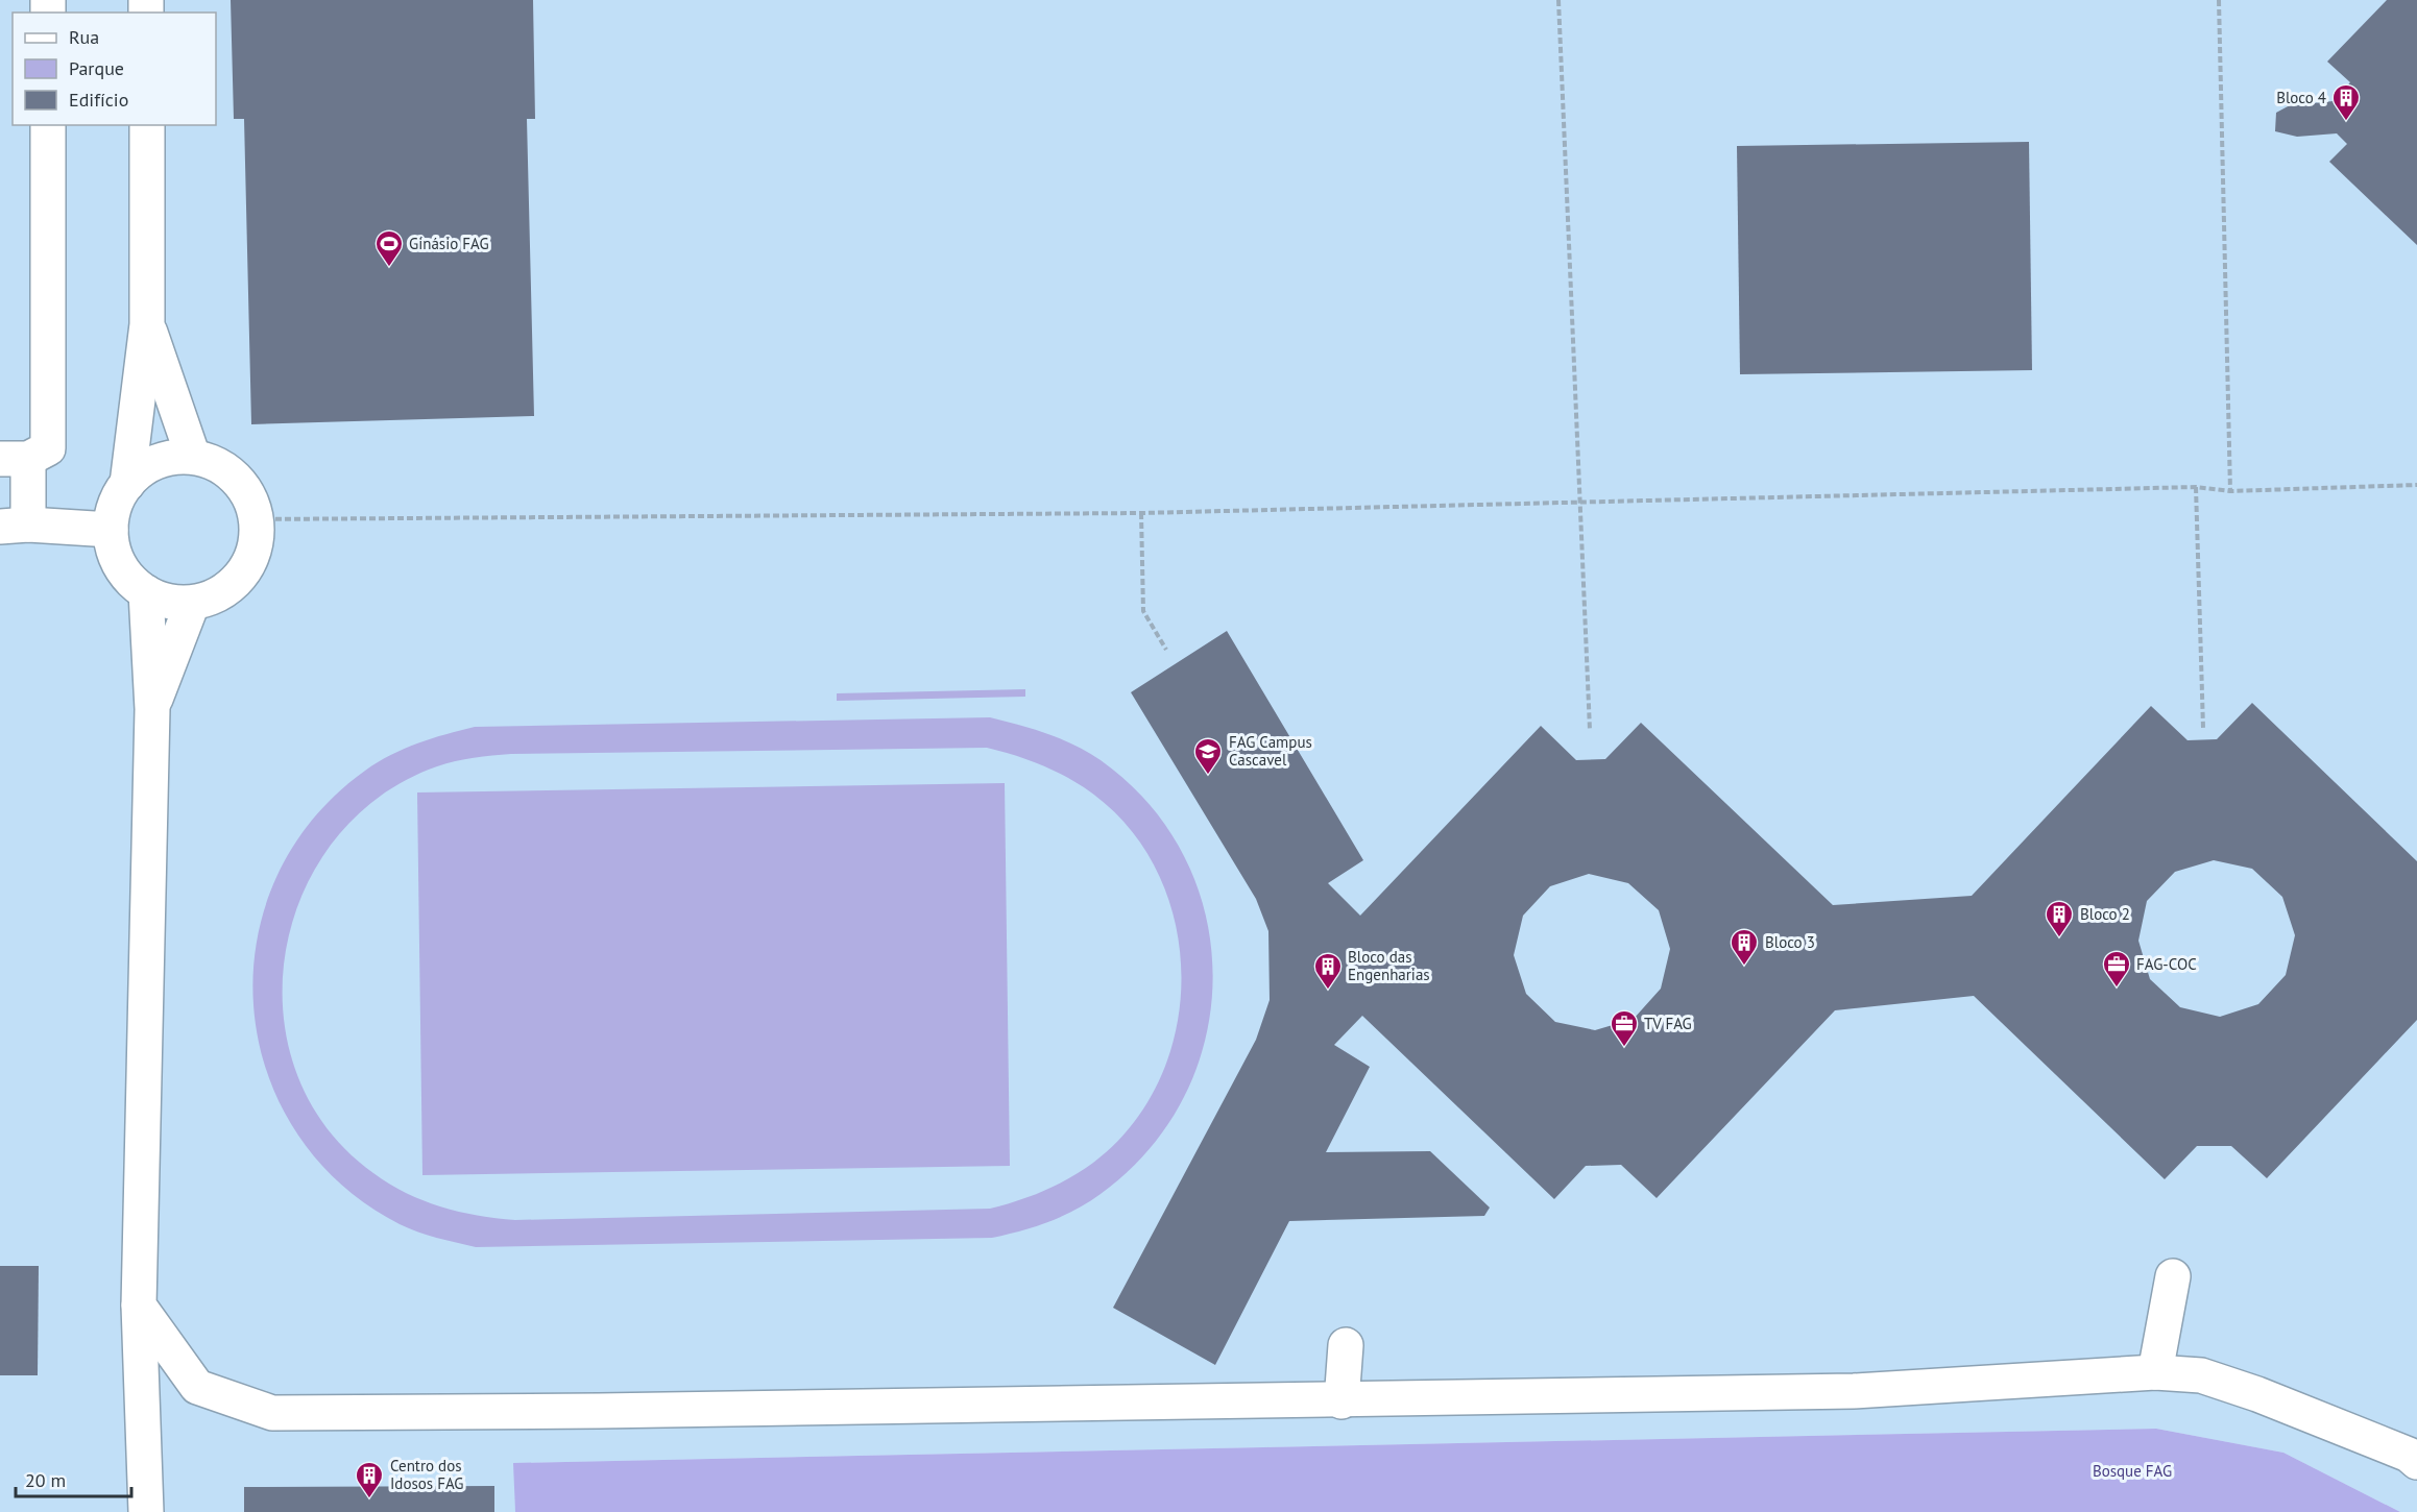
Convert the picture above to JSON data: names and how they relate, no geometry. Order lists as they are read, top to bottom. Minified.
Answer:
{"parks":["Bosque FAG"],"places":{"building":["Bloco 4","Bloco 2","Bloco 3","Bloco das Engenharias","Centro dos Idosos FAG"],"sports":["Ginásio FAG"],"school or university":["FAG Campus Cascavel"],"office":["FAG-COC","TV FAG"]},"legend":["Rua","Parque","Edifício"],"scale_bar":"20 m"}
